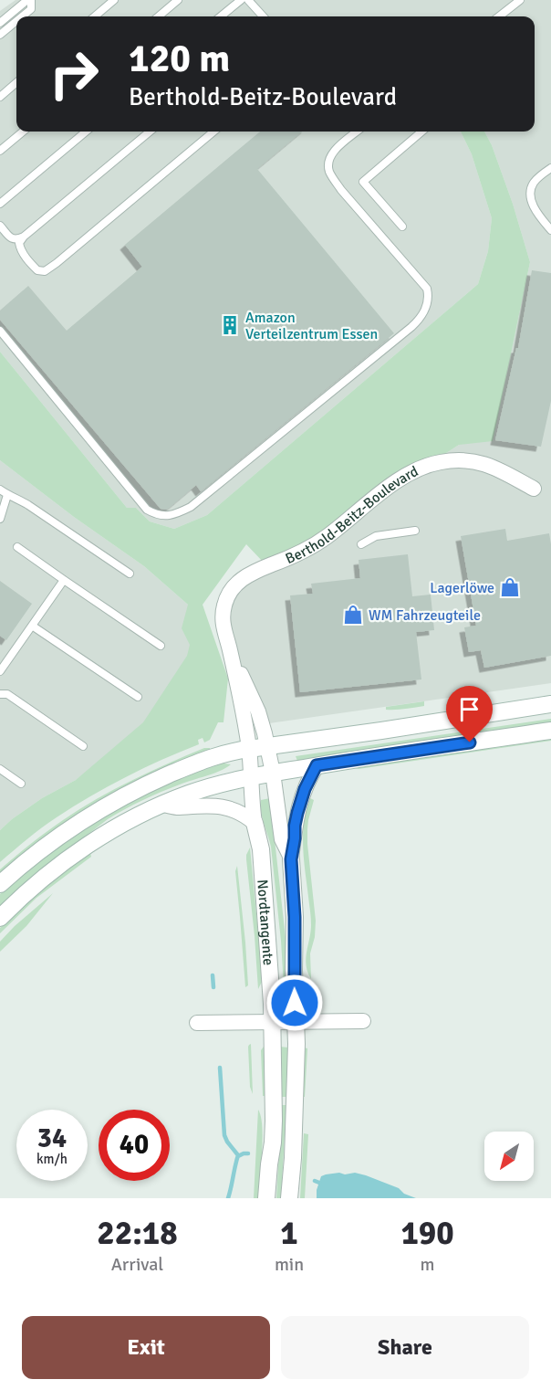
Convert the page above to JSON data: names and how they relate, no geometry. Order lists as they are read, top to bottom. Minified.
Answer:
{"streets":{"main road":["Nordtangente"],"street":["Berthold-Beitz-Boulevard"]},"crossings":[["Berthold-Beitz-Boulevard","Nordtangente"]],"places":{"building":["Amazon Verteilzentrum Essen"],"shop":["Lagerlöwe","WM Fahrzeugteile"]},"north":"bottom left","page":{"turn":["120 m","Berthold-Beitz-Boulevard"],"speed":"34 km/h","limit":"40","eta":["22:18","Arrival","1","min","190","m"],"buttons":["Exit","Share"]}}
